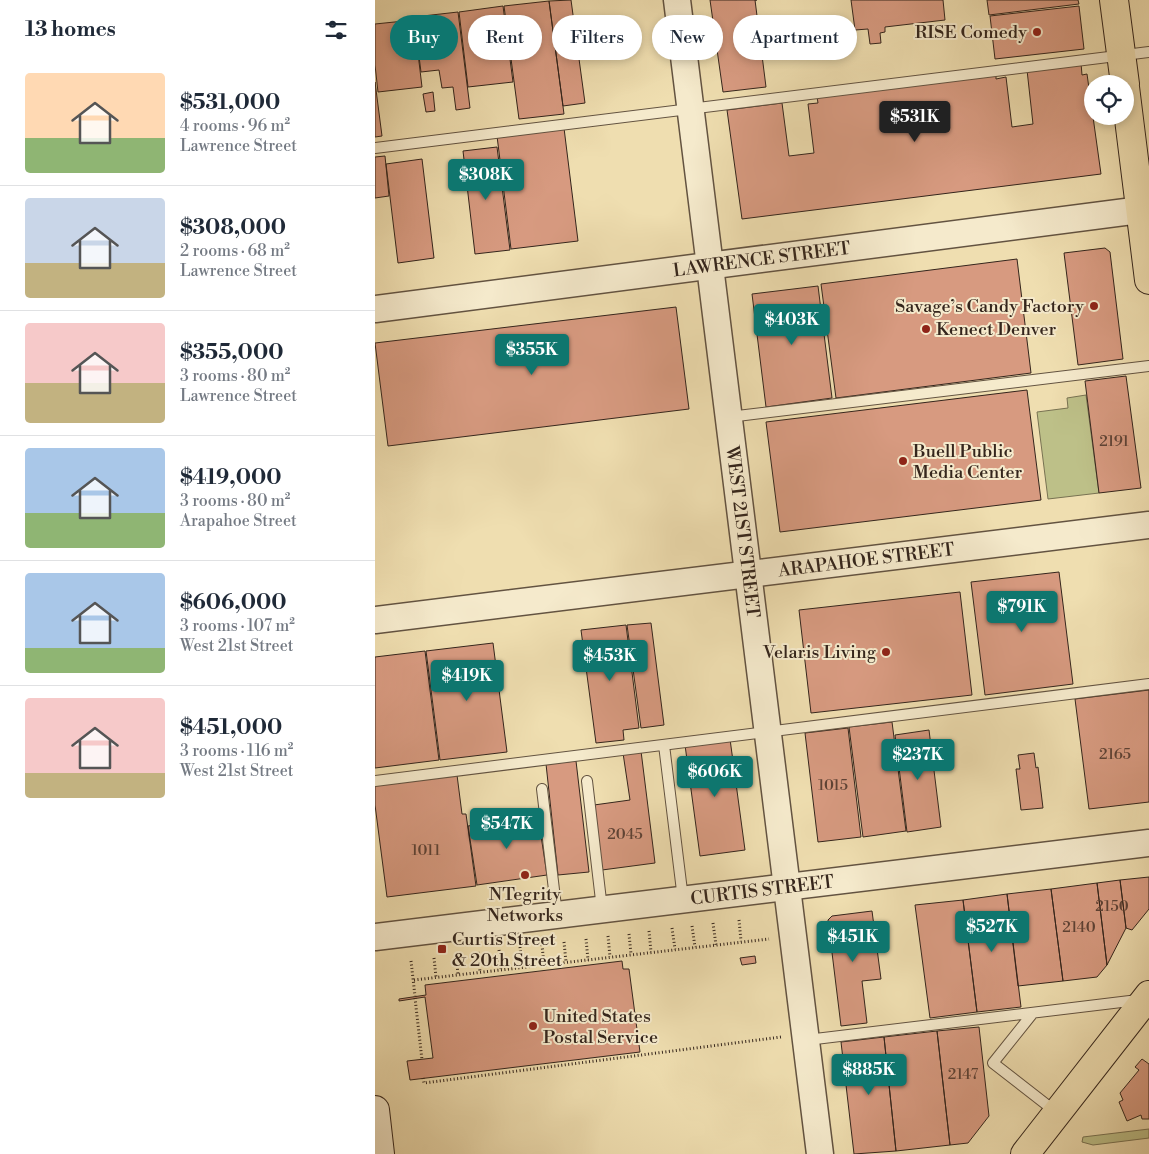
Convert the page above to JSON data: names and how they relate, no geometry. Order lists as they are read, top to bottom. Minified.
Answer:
{"streets":{"street":["LAWRENCE STREET","WEST 21ST STREET","ARAPAHOE STREET","CURTIS STREET"]},"crossings":[["LAWRENCE STREET","WEST 21ST STREET"],["WEST 21ST STREET","ARAPAHOE STREET"],["WEST 21ST STREET","CURTIS STREET"]],"places":{"other":["RISE Comedy","Savage’s Candy Factory","Kenect Denver","Buell Public Media Center","Velaris Living","NTegrity Networks","United States Postal Service"],"transit":["Curtis Street & 20th Street"]},"house_numbers":["2191","2165","1015","2045","1011","2150","2140","2147"],"page":{"heading":"13 homes","chip":["Buy","Rent","Filters","New","Apartment"],"list":[{"name":"$531,000","note":"4 rooms · 96 m² · Lawrence Street"},{"name":"$308,000","note":"2 rooms · 68 m² · Lawrence Street"},{"name":"$355,000","note":"3 rooms · 80 m² · Lawrence Street"},{"name":"$419,000","note":"3 rooms · 80 m² · Arapahoe Street"},{"name":"$606,000","note":"3 rooms · 107 m² · West 21st Street"},{"name":"$451,000","note":"3 rooms · 116 m² · West 21st Street"}],"price":["$531K","$308K","$403K","$355K","$791K","$453K","$419K","$237K","$606K","$547K","$527K","$451K","$885K"]}}
